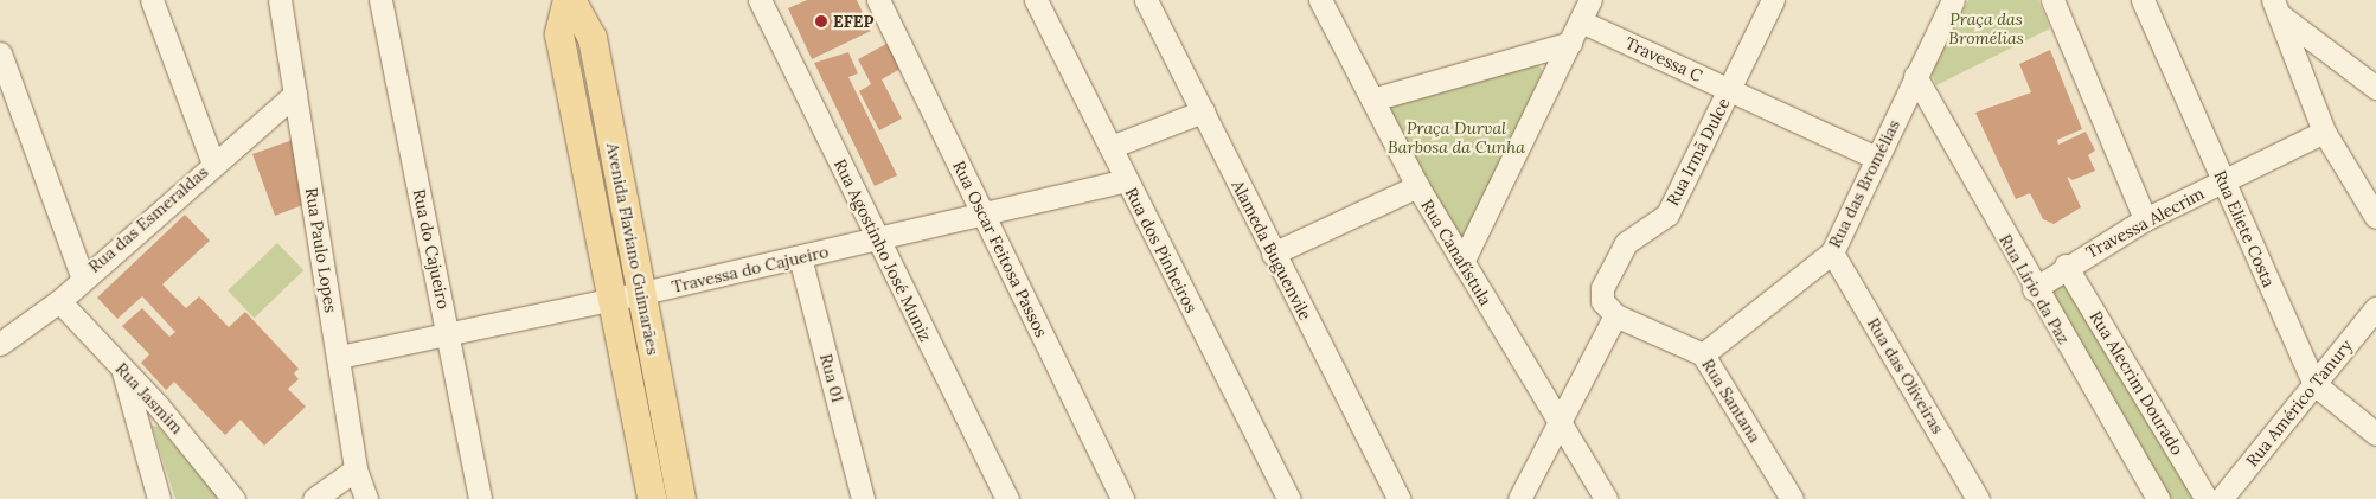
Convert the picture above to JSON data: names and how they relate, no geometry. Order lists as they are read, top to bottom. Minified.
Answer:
{"streets":{"main road":["Avenida Flaviano Guimarães"],"street":["Travessa C","Rua Irmã Dulce","Rua das Bromélias","Rua das Esmeraldas","Travessa Alecrim","Rua Eliete Costa","Rua do Cajueiro","Rua Oscar Feitosa Passos","Rua Paulo Lopes","Rua Agostinho José Muniz","Rua dos Pinheiros","Alameda Buguenvile","Rua Canafístula","Travessa do Cajueiro","Rua Lírio da Paz","Rua das Oliveiras","Rua 01","Rua Alecrim Dourado","Rua Jasmim","Rua Santana","Rua Américo Tanury"]},"crossings":[["Travessa C","Rua Irmã Dulce"],["Travessa C","Rua das Bromélias"],["Rua Irmã Dulce","Rua Santana"],["Rua das Bromélias","Rua Lírio da Paz"],["Rua das Bromélias","Rua das Oliveiras"],["Rua das Bromélias","Rua Santana"],["Rua das Esmeraldas","Rua Paulo Lopes"],["Rua das Esmeraldas","Rua Jasmim"],["Travessa Alecrim","Rua Eliete Costa"],["Travessa Alecrim","Rua Lírio da Paz"],["Travessa Alecrim","Rua Alecrim Dourado"],["Rua Eliete Costa","Rua Américo Tanury"],["Rua do Cajueiro","Travessa do Cajueiro"],["Avenida Flaviano Guimarães","Travessa do Cajueiro"],["Rua Oscar Feitosa Passos","Travessa do Cajueiro"],["Rua Paulo Lopes","Travessa do Cajueiro"],["Rua Agostinho José Muniz","Travessa do Cajueiro"],["Rua dos Pinheiros","Travessa do Cajueiro"],["Travessa do Cajueiro","Rua 01"]],"parks":["Praça das Bromélias","Praça Durval Barbosa da Cunha"],"places":["EFEP"]}
